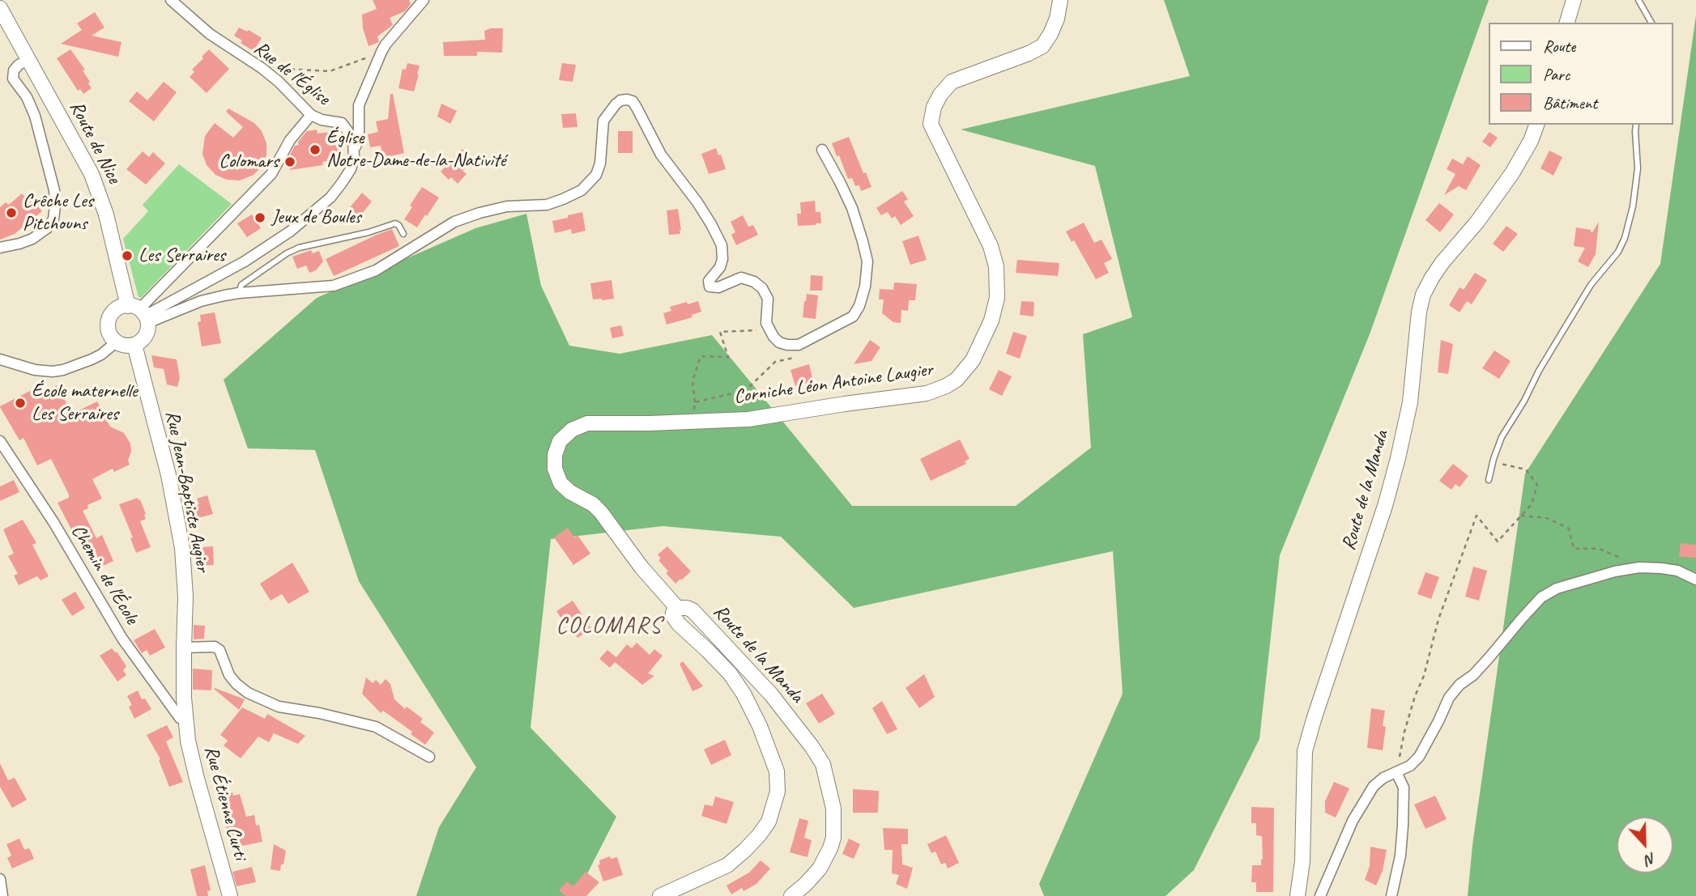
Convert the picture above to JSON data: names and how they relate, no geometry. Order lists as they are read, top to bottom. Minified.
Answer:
{"streets":{"main road":["Route de Nice","Corniche Léon Antoine Laugier","Route de la Manda","Rue Jean-Baptiste Augier","Rue Étienne Curti"],"street":["Rue de l'Église","Chemin de l'École"]},"crossings":[["Route de Nice","Rue Jean-Baptiste Augier"],["Corniche Léon Antoine Laugier","Route de la Manda"],["Rue Jean-Baptiste Augier","Chemin de l'École"],["Rue Jean-Baptiste Augier","Rue Étienne Curti"],["Chemin de l'École","Rue Étienne Curti"]],"districts":["COLOMARS"],"places":["Église Notre-Dame-de-la-Nativité","Colomars","Crêche Les Pitchouns","Jeux de Boules","Les Serraires","École maternelle Les Serraires"],"legend":["Route","Parc","Bâtiment"],"north":"bottom"}
